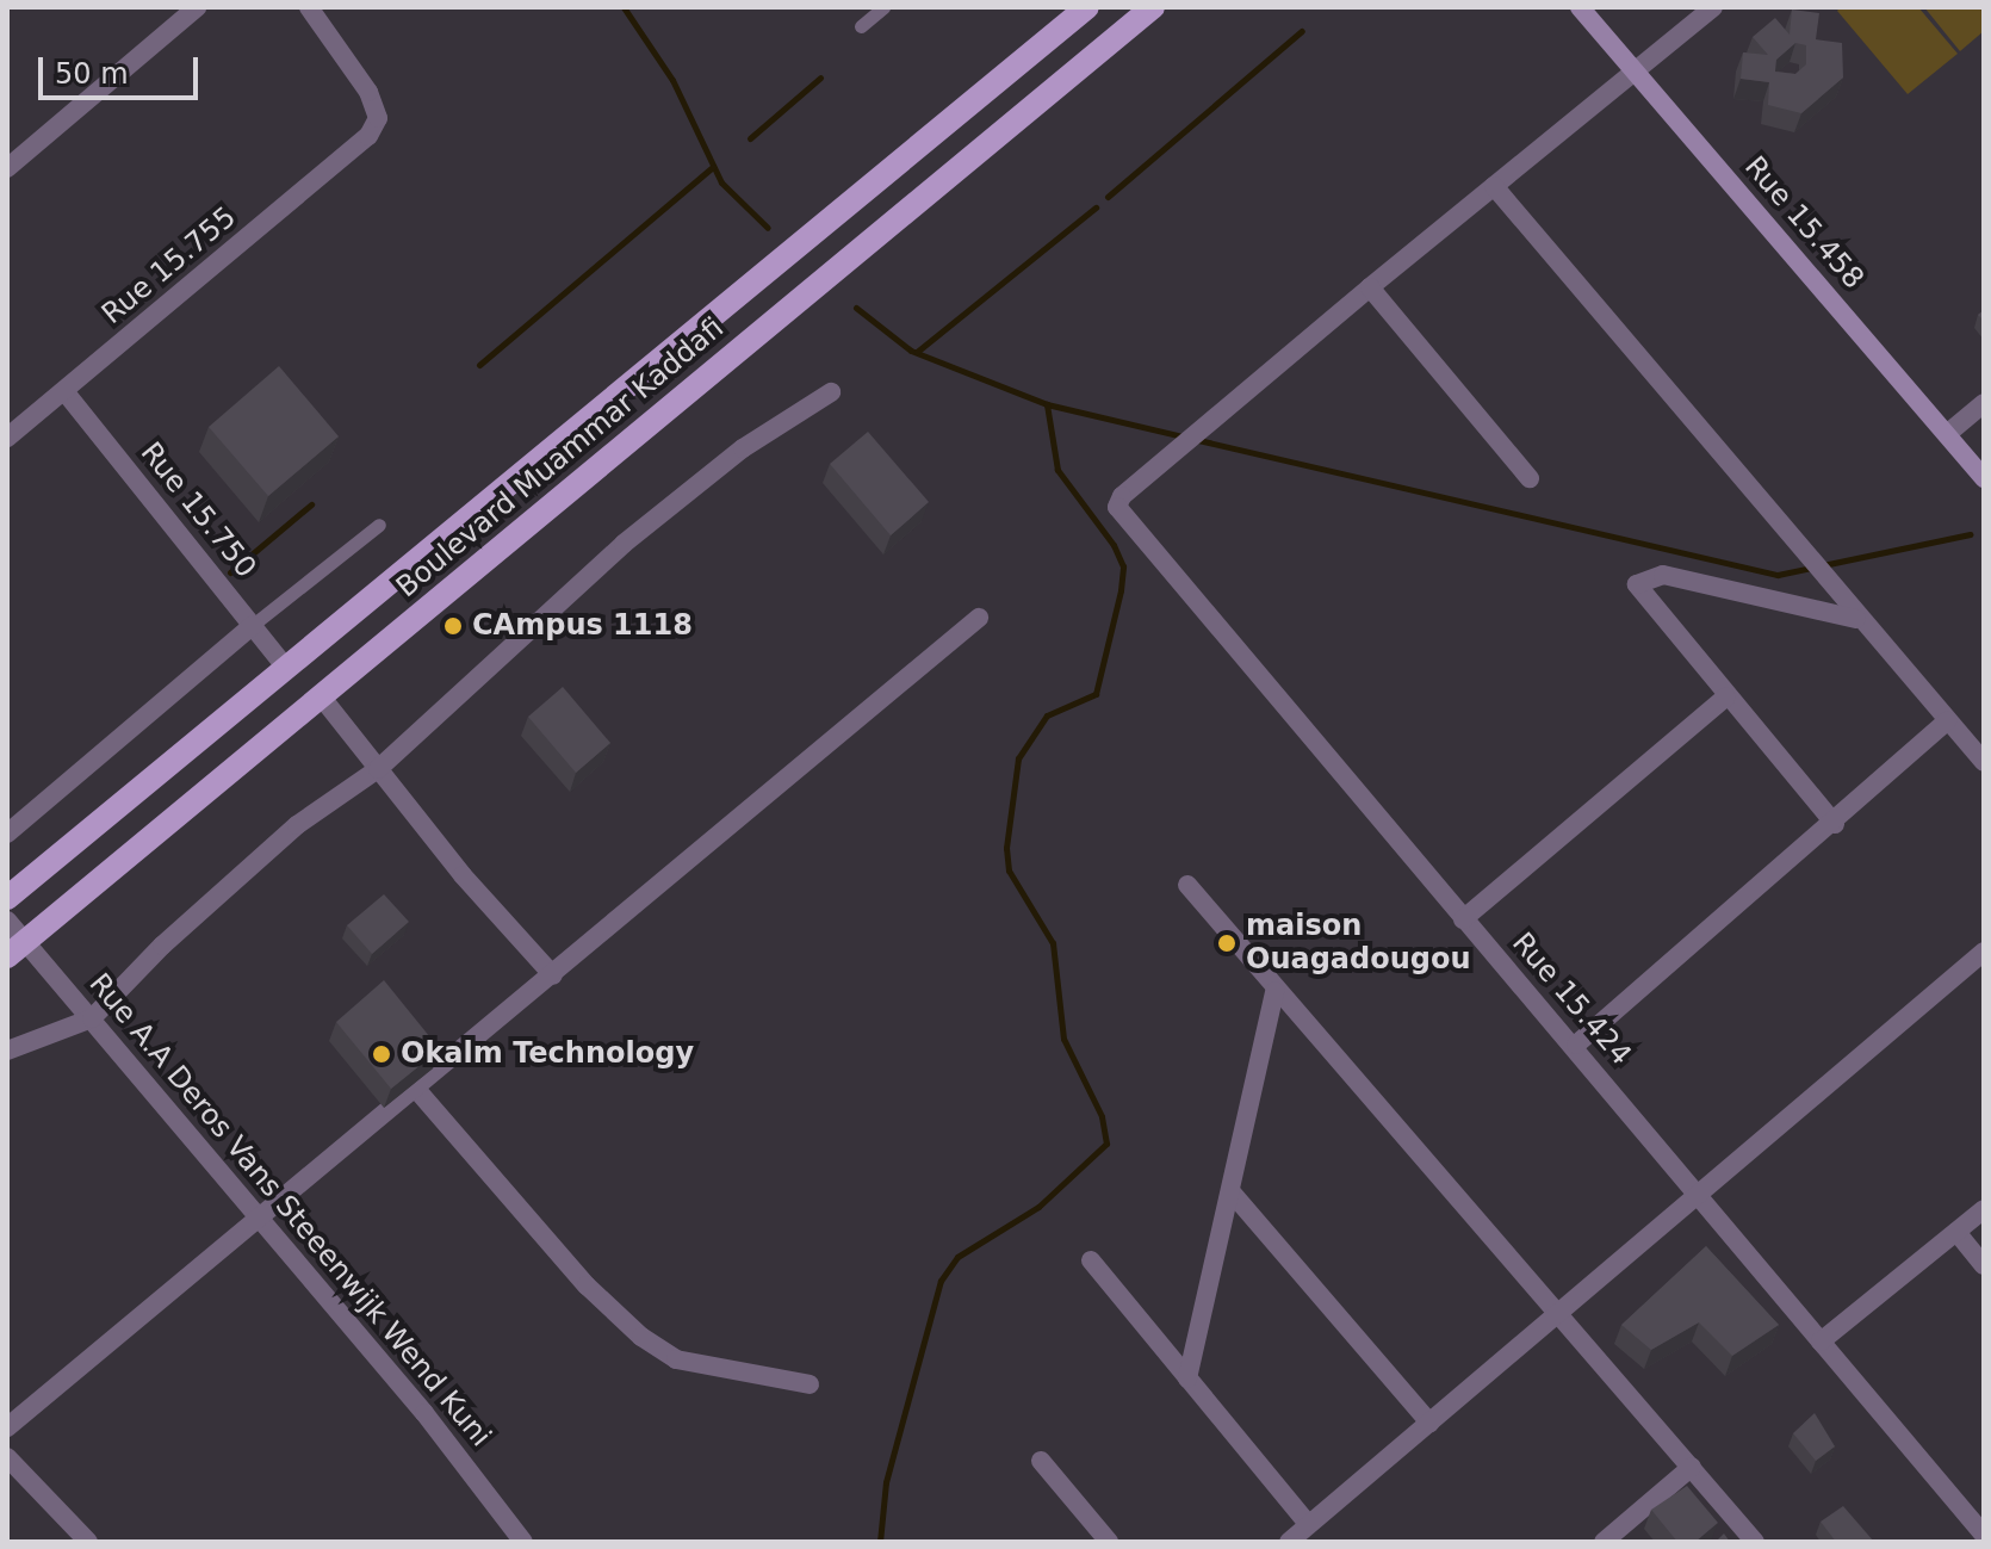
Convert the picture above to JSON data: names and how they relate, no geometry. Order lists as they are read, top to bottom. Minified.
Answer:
{"streets":{"main road":["Rue 15.458","Boulevard Muammar Kaddafi"],"street":["Rue 15.755","Rue 15.750","Rue 15.424","Rue A.A Deros Vans Steeenwijk Wend Kuni"]},"crossings":[["Rue 15.755","Rue 15.750"],["Boulevard Muammar Kaddafi","Rue 15.750"],["Boulevard Muammar Kaddafi","Rue A.A Deros Vans Steeenwijk Wend Kuni"]],"places":["CAmpus 1118","maison Ouagadougou","Okalm Technology"],"scale_bar":"50 m"}
